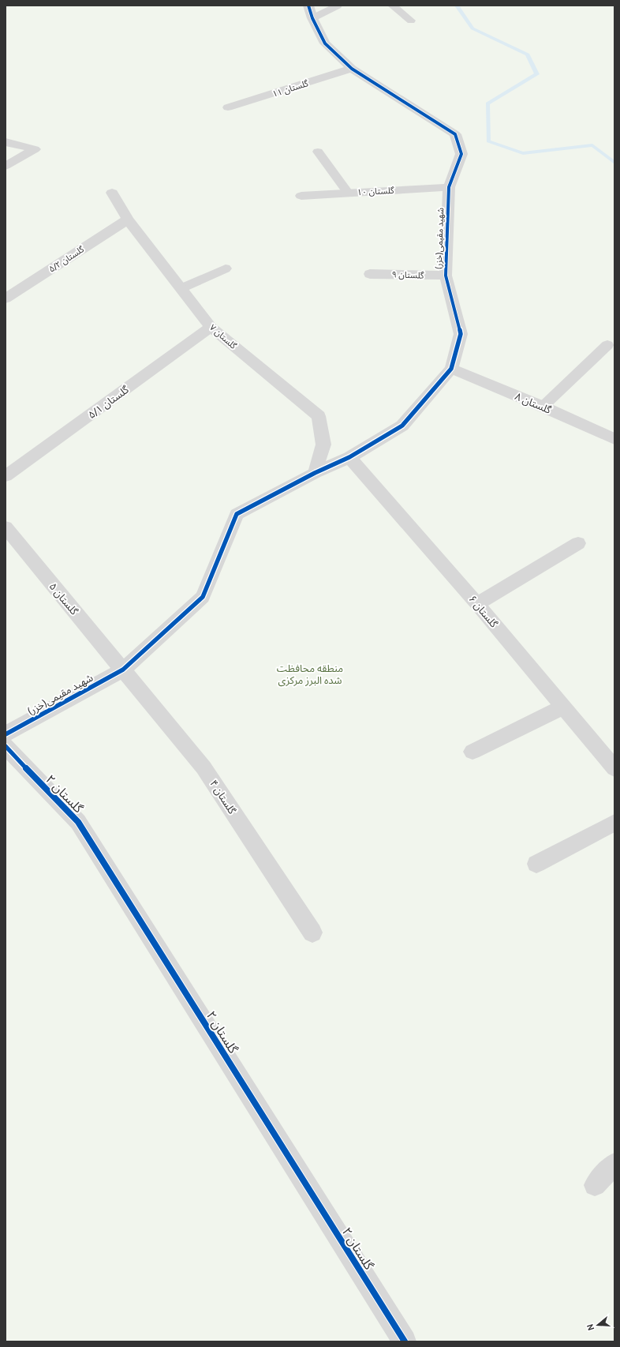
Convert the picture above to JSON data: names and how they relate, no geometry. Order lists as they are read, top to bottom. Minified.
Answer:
{"streets":{"street":["گلستان ۱۱","گلستان ۱۰","شهید مقیمی(‌خزر)","گلستان ۵/۲","گلستان ۹","گلستان ۷","گلستان ۵/۱","گلستان ۸","گلستان ۵","گلستان ۶","گلستان ۲","گلستان ۴"]},"crossings":[["گلستان ۱۱","شهید مقیمی(‌خزر)"],["گلستان ۱۰","شهید مقیمی(‌خزر)"],["شهید مقیمی(‌خزر)","گلستان ۹"],["شهید مقیمی(‌خزر)","گلستان ۷"],["شهید مقیمی(‌خزر)","گلستان ۸"],["شهید مقیمی(‌خزر)","گلستان ۵"],["شهید مقیمی(‌خزر)","گلستان ۶"],["شهید مقیمی(‌خزر)","گلستان ۴"],["گلستان ۵/۲","گلستان ۷"],["گلستان ۷","گلستان ۵/۱"],["گلستان ۵","گلستان ۴"]],"parks":["منطقه محافظت شده البرز مرکزی"],"north":"left"}
